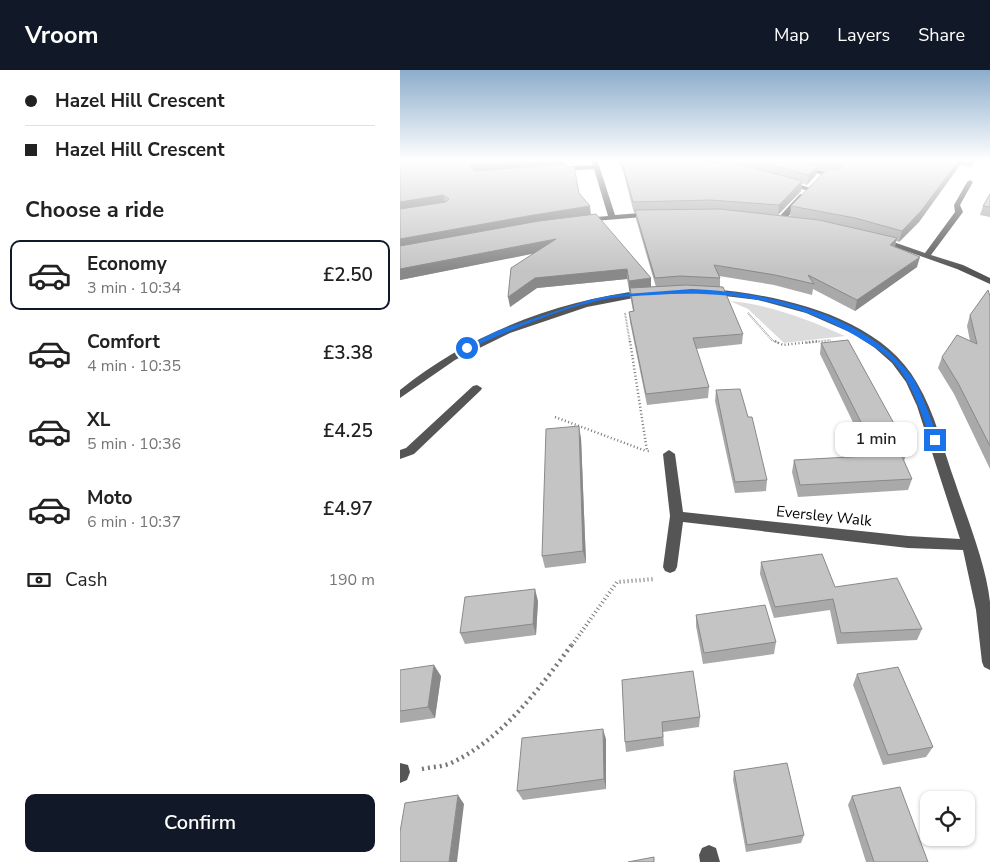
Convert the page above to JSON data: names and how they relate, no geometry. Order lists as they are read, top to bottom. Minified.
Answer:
{"streets":{"street":["Eversley Walk"]},"page":{"header":"Vroom","nav":["Map","Layers","Share"],"banner":["Hazel Hill Crescent","Hazel Hill Crescent"],"heading":"Choose a ride","list":[{"name":"Economy","note":"3 min · 10:34","value":"£2.50"},{"name":"Comfort","note":"4 min · 10:35","value":"£3.38"},{"name":"XL","note":"5 min · 10:36","value":"£4.25"},{"name":"Moto","note":"6 min · 10:37","value":"£4.97"}],"bubble":"1 min","pay":["Cash","190 m"],"buttons":"Confirm"}}
